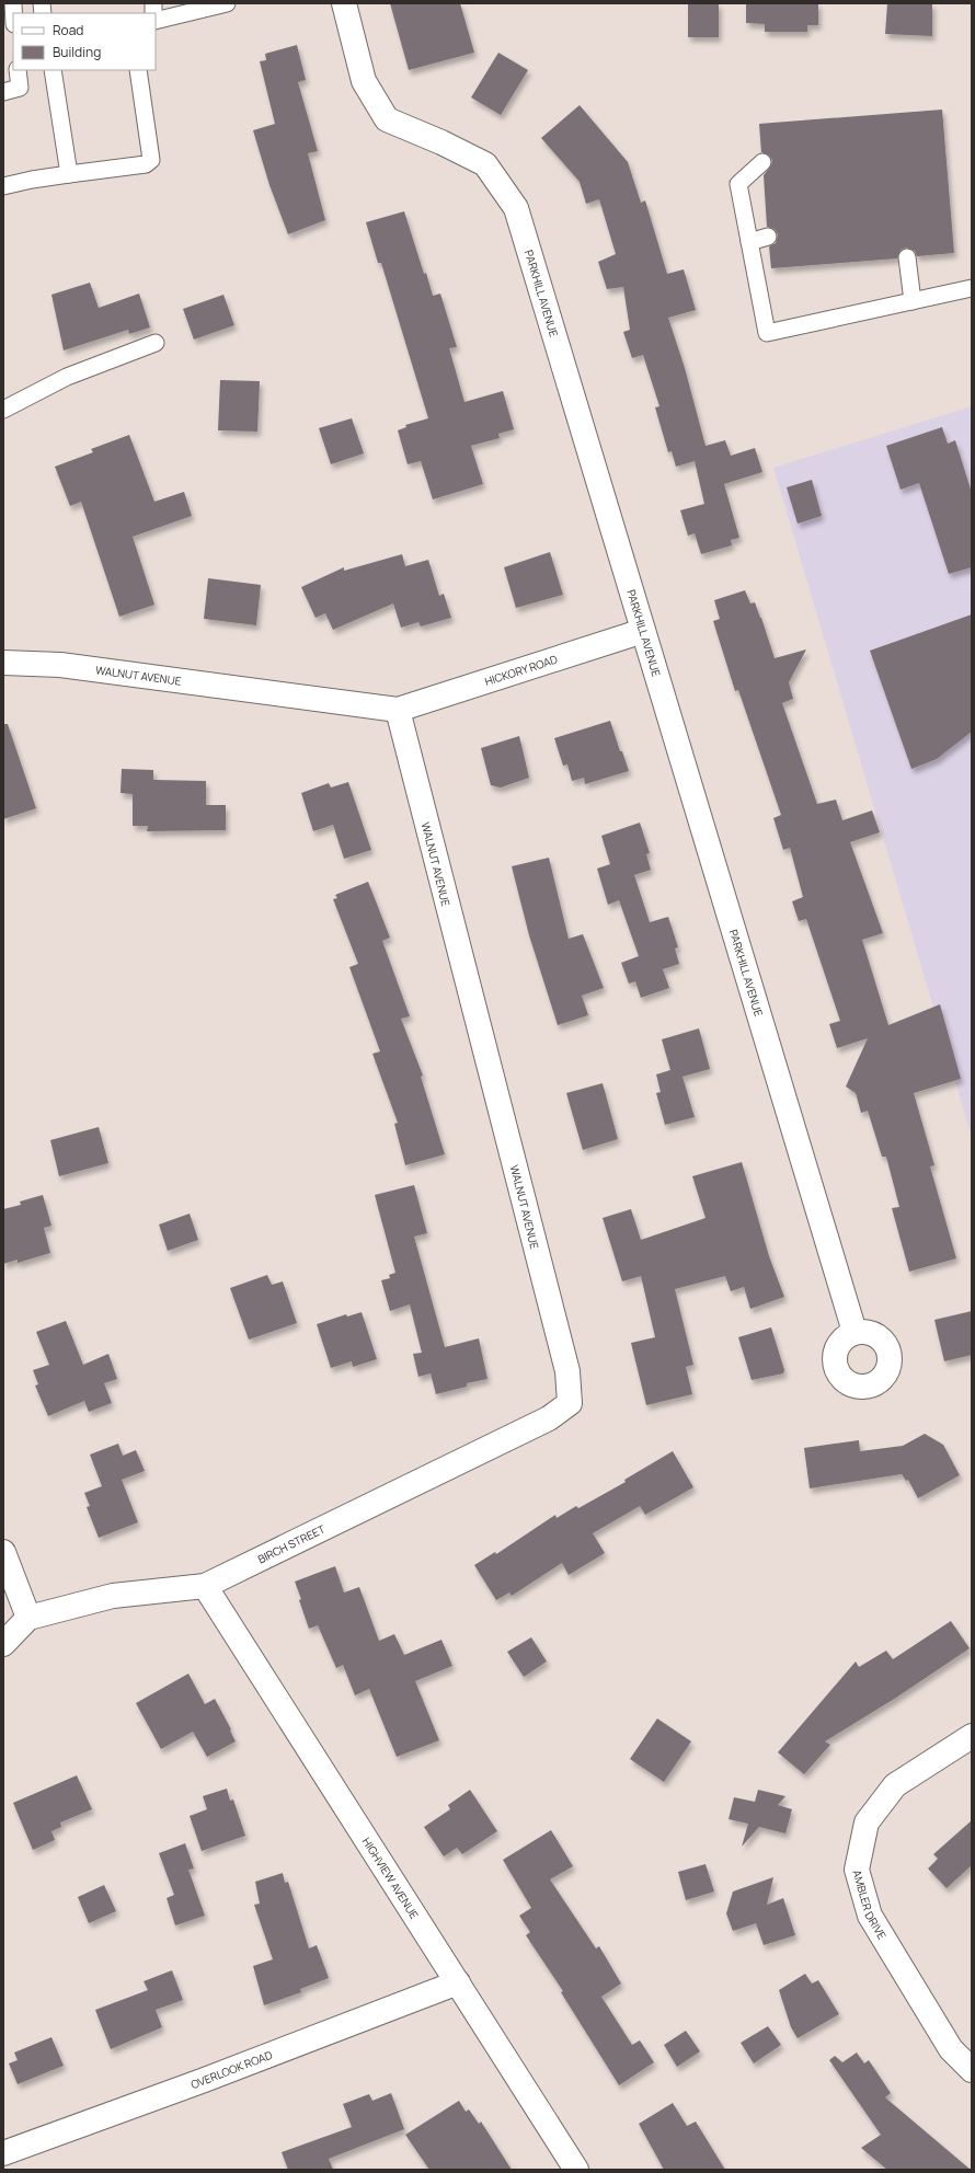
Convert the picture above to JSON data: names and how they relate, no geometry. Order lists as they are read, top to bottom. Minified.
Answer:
{"streets":{"street":["PARKHILL AVENUE","HICKORY ROAD","WALNUT AVENUE","BIRCH STREET","HIGHVIEW AVENUE","AMBLER DRIVE","OVERLOOK ROAD"]},"crossings":[["PARKHILL AVENUE","HICKORY ROAD"],["HICKORY ROAD","WALNUT AVENUE"],["WALNUT AVENUE","BIRCH STREET"],["BIRCH STREET","HIGHVIEW AVENUE"],["HIGHVIEW AVENUE","OVERLOOK ROAD"]],"legend":["Road","Building"]}
